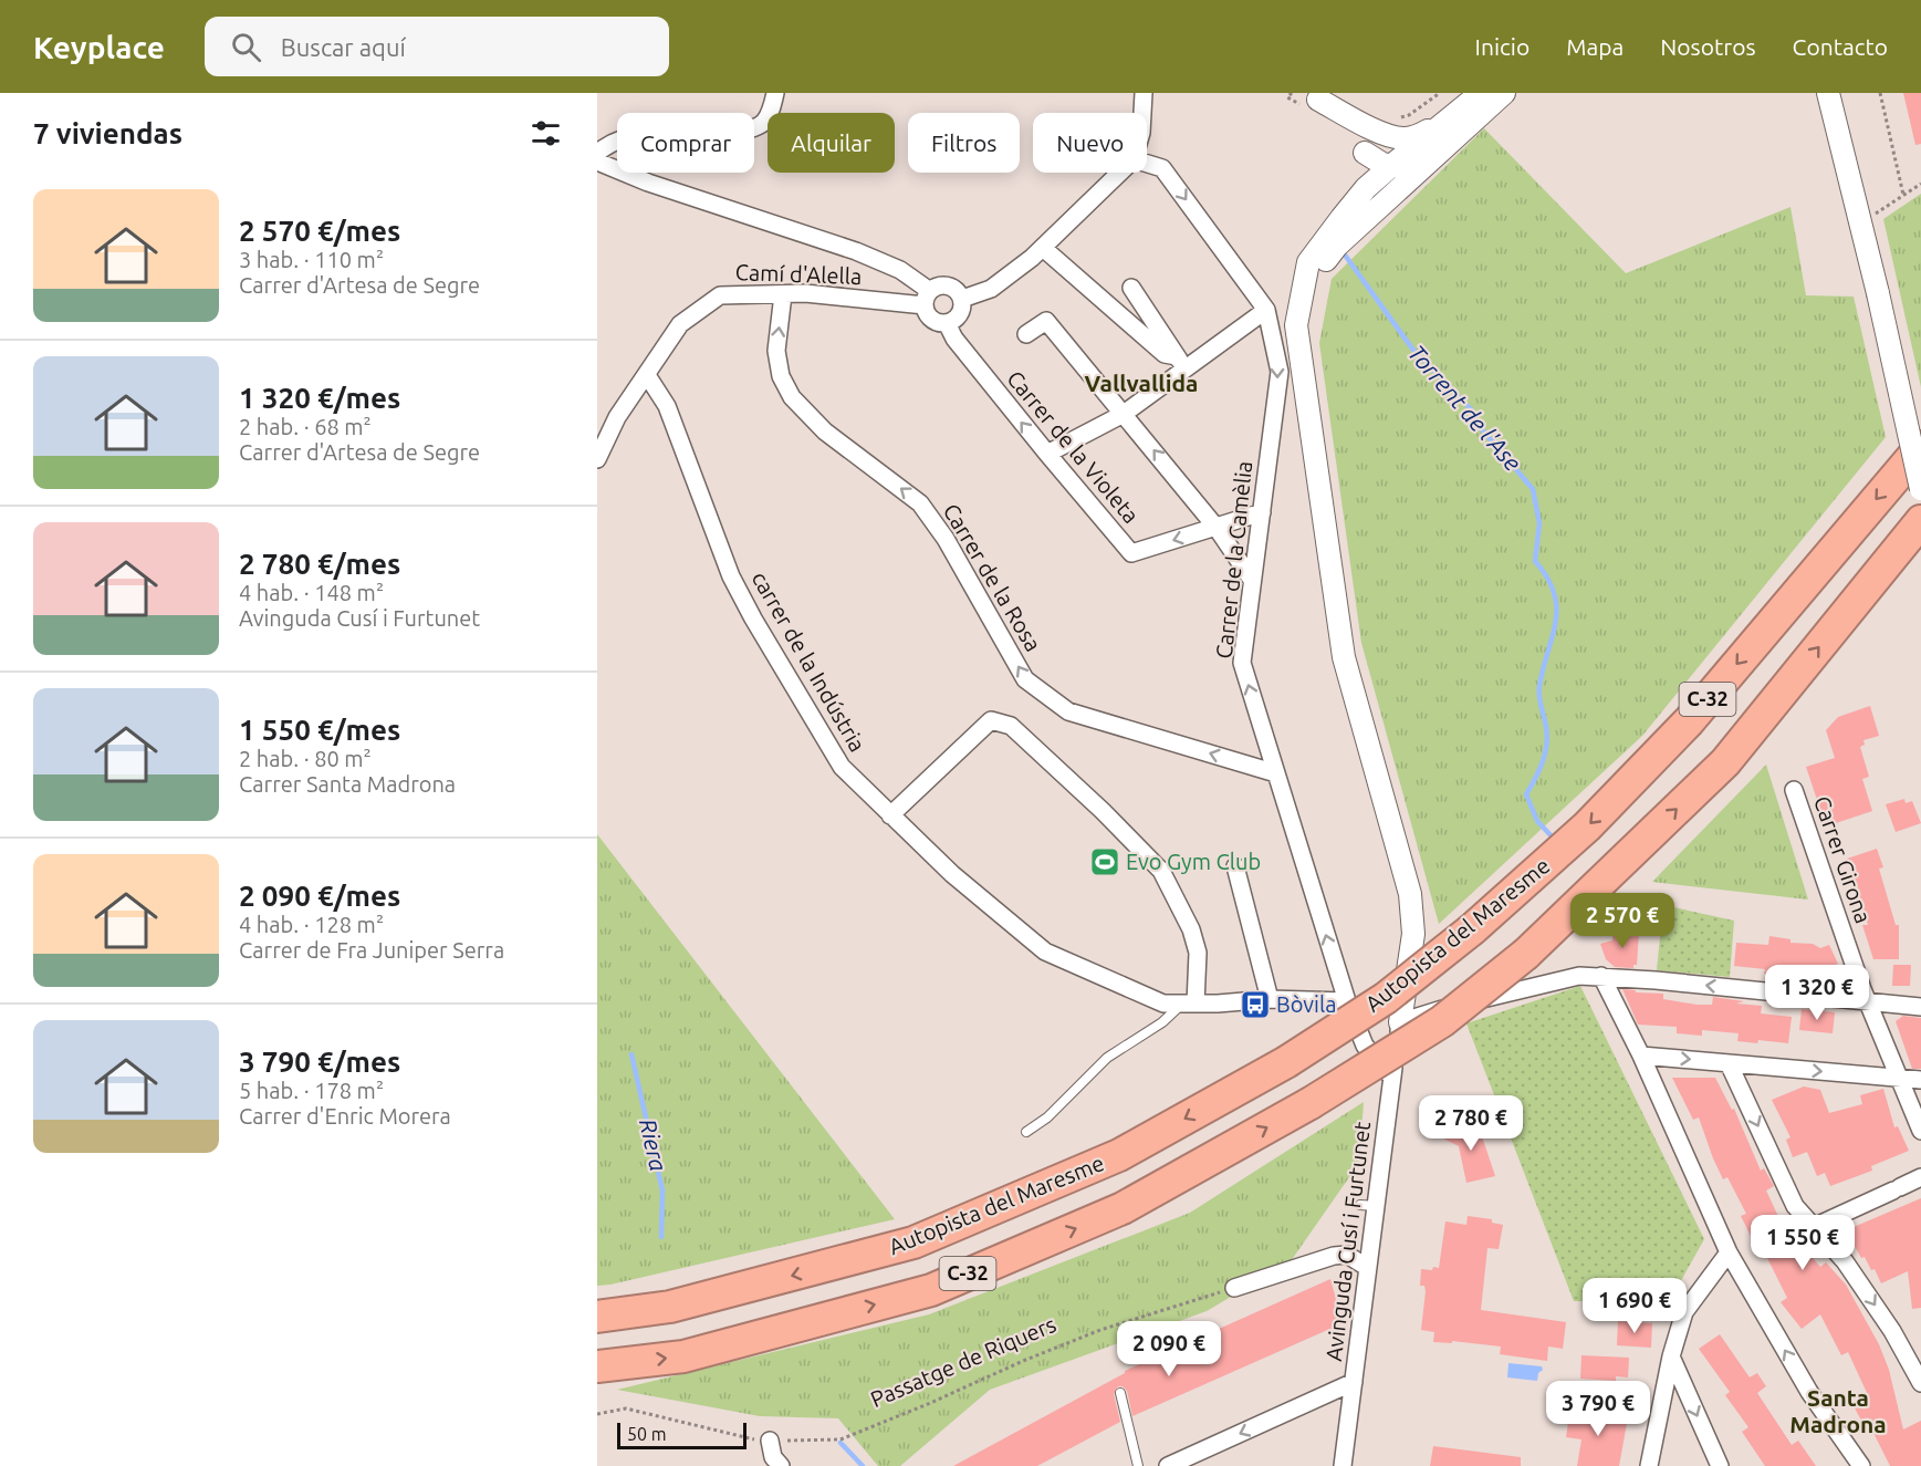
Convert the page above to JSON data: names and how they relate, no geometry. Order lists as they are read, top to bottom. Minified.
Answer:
{"streets":{"highway":["C-32","Autopista del Maresme"],"street":["Camí d'Alella","Carrer de la Violeta","Carrer de la Camèlia","Carrer de la Rosa","carrer de la Indústria","Carrer Girona","Avinguda Cusí i Furtunet"],"path":["Passatge de Riquers"]},"crossings":[["Camí d'Alella","Carrer de la Violeta"],["Camí d'Alella","Carrer de la Rosa"],["Camí d'Alella","carrer de la Indústria"],["Carrer de la Violeta","Carrer de la Camèlia"],["Carrer de la Camèlia","Carrer de la Rosa"],["Carrer de la Camèlia","carrer de la Indústria"],["Carrer de la Camèlia","Avinguda Cusí i Furtunet"]],"one_way":["Carrer de la Rosa"],"districts":["Vallvallida","Santa Madrona"],"water":["Torrent de l'Ase","Riera"],"places":{"sports":["Evo Gym Club"],"bus stop":["Bòvila"]},"scale_bar":"50 m","page":{"header":"Keyplace","search":"Buscar aquí","nav":["Inicio","Mapa","Nosotros","Contacto"],"heading":"7 viviendas","chip":["Comprar","Alquilar","Filtros","Nuevo"],"list":[{"name":"2 570 €/mes","note":"3 hab. · 110 m² · Carrer d'Artesa de Segre"},{"name":"1 320 €/mes","note":"2 hab. · 68 m² · Carrer d'Artesa de Segre"},{"name":"2 780 €/mes","note":"4 hab. · 148 m² · Avinguda Cusí i Furtunet"},{"name":"1 550 €/mes","note":"2 hab. · 80 m² · Carrer Santa Madrona"},{"name":"2 090 €/mes","note":"4 hab. · 128 m² · Carrer de Fra Juniper Serra"},{"name":"3 790 €/mes","note":"5 hab. · 178 m² · Carrer d'Enric Morera"}],"price":["2 570 €","1 320 €","2 780 €","1 550 €","1 690 €","2 090 €","3 790 €"],"scale":"50 m"}}
